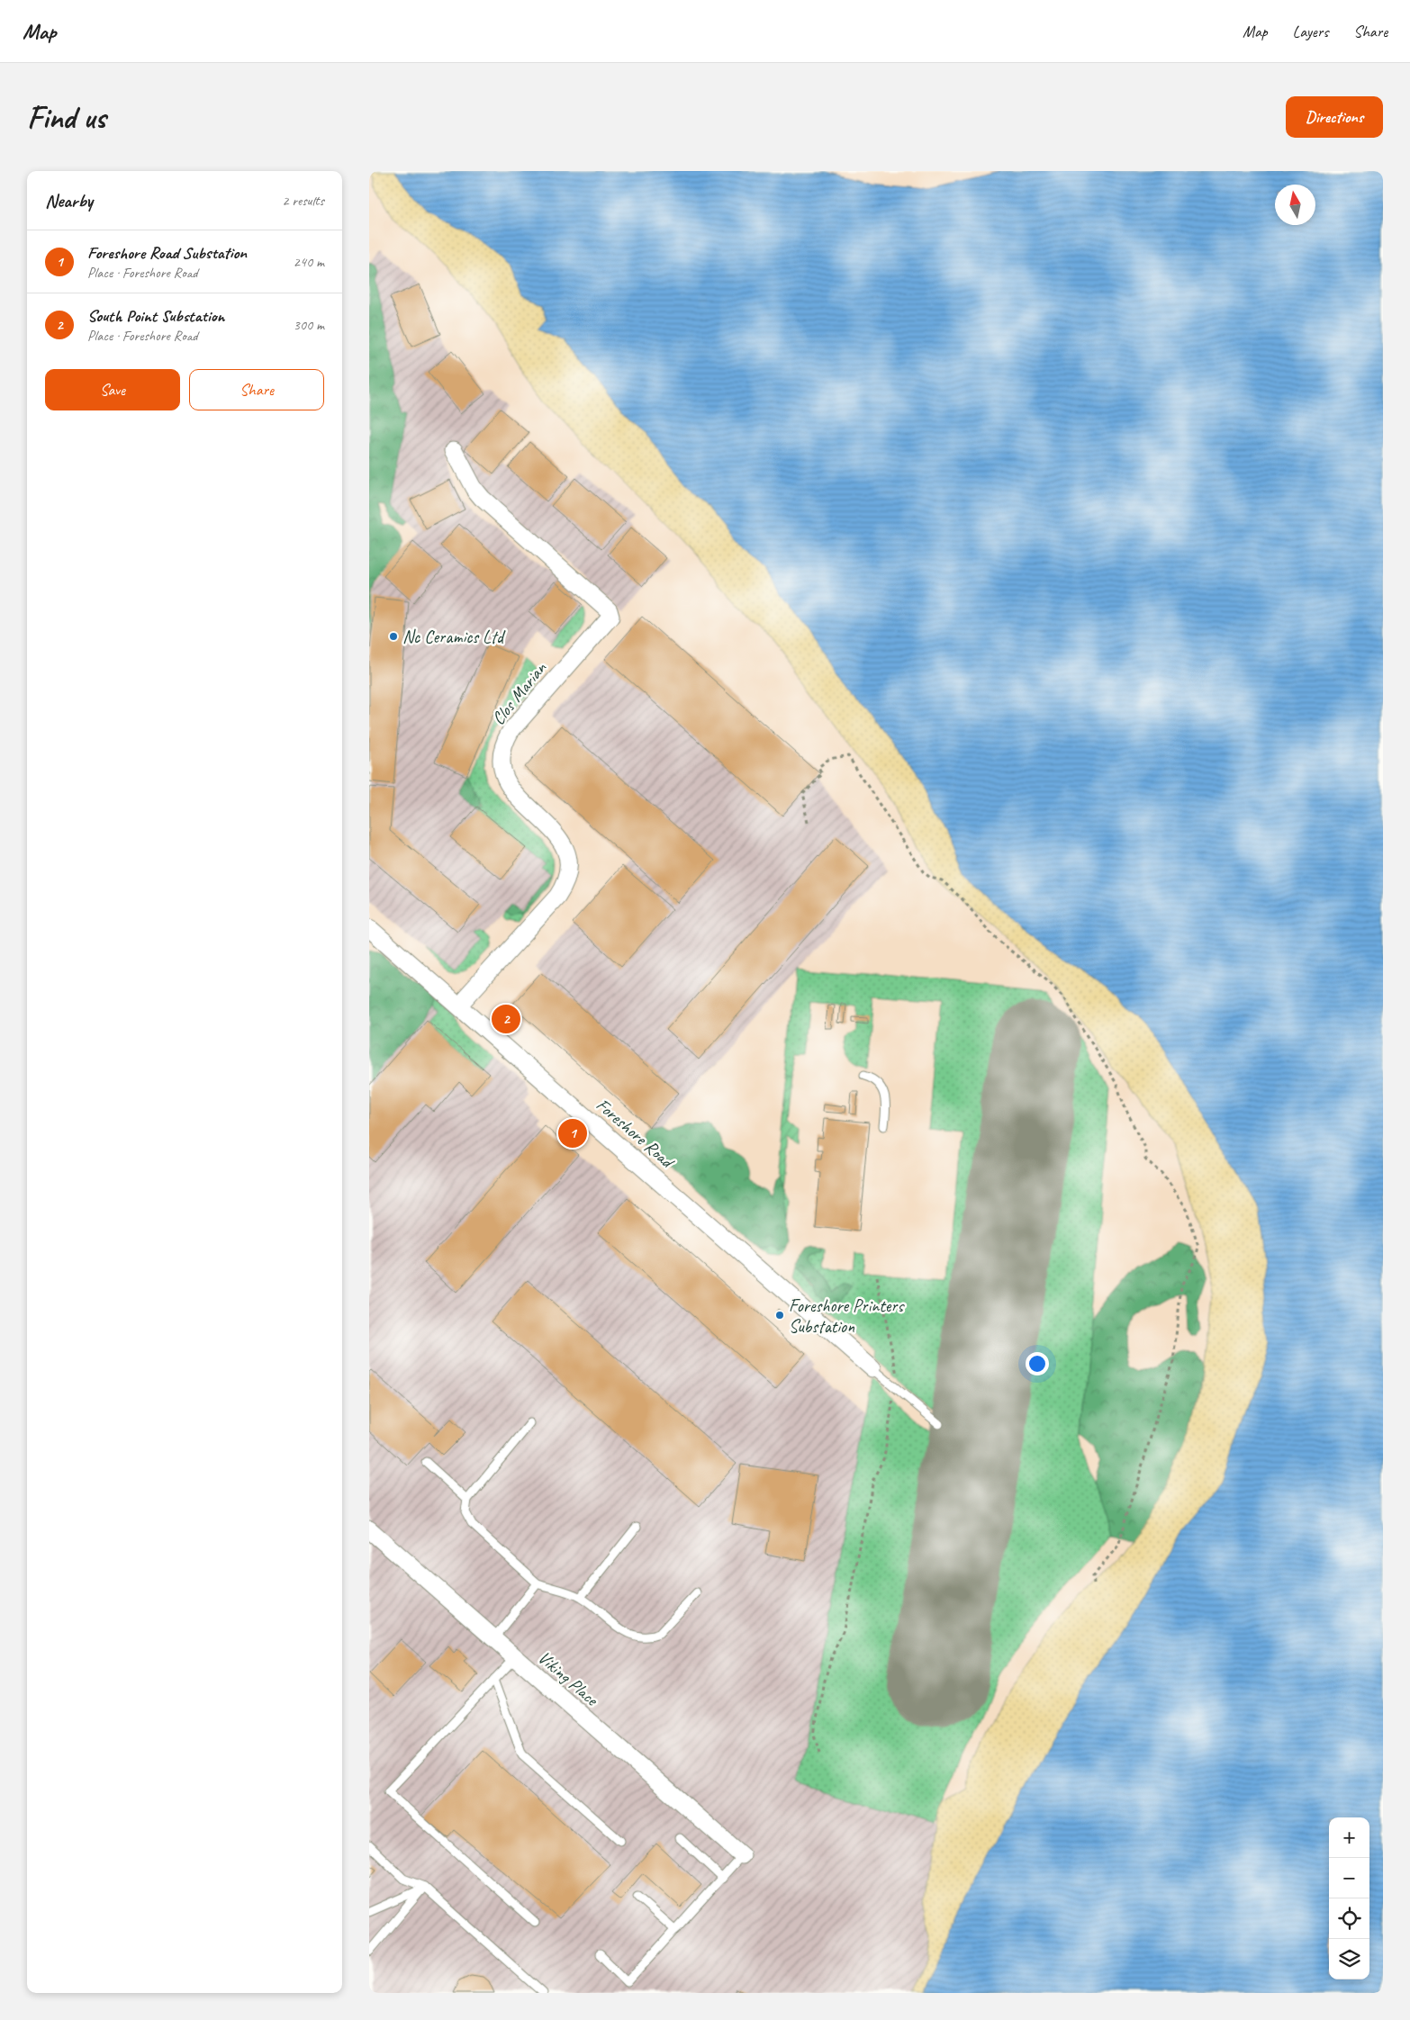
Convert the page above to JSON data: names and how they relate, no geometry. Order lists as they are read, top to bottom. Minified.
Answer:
{"streets":{"street":["Clos Marian","Foreshore Road","Viking Place"]},"crossings":[["Clos Marian","Foreshore Road"]],"places":["Nc Ceramics Ltd","Foreshore Printers Substation"],"north":"top","page":{"header":"Map","nav":["Map","Layers","Share"],"buttons":["Directions",["Save","Share"]],"title":"Find us","heading":["Nearby","2 results"],"list":[{"mark":"1","name":"Foreshore Road Substation","note":"Place · Foreshore Road","value":"240 m"},{"mark":"2","name":"South Point Substation","note":"Place · Foreshore Road","value":"300 m"}],"pins":["2","1"],"map_buttons":["+","−"]}}
